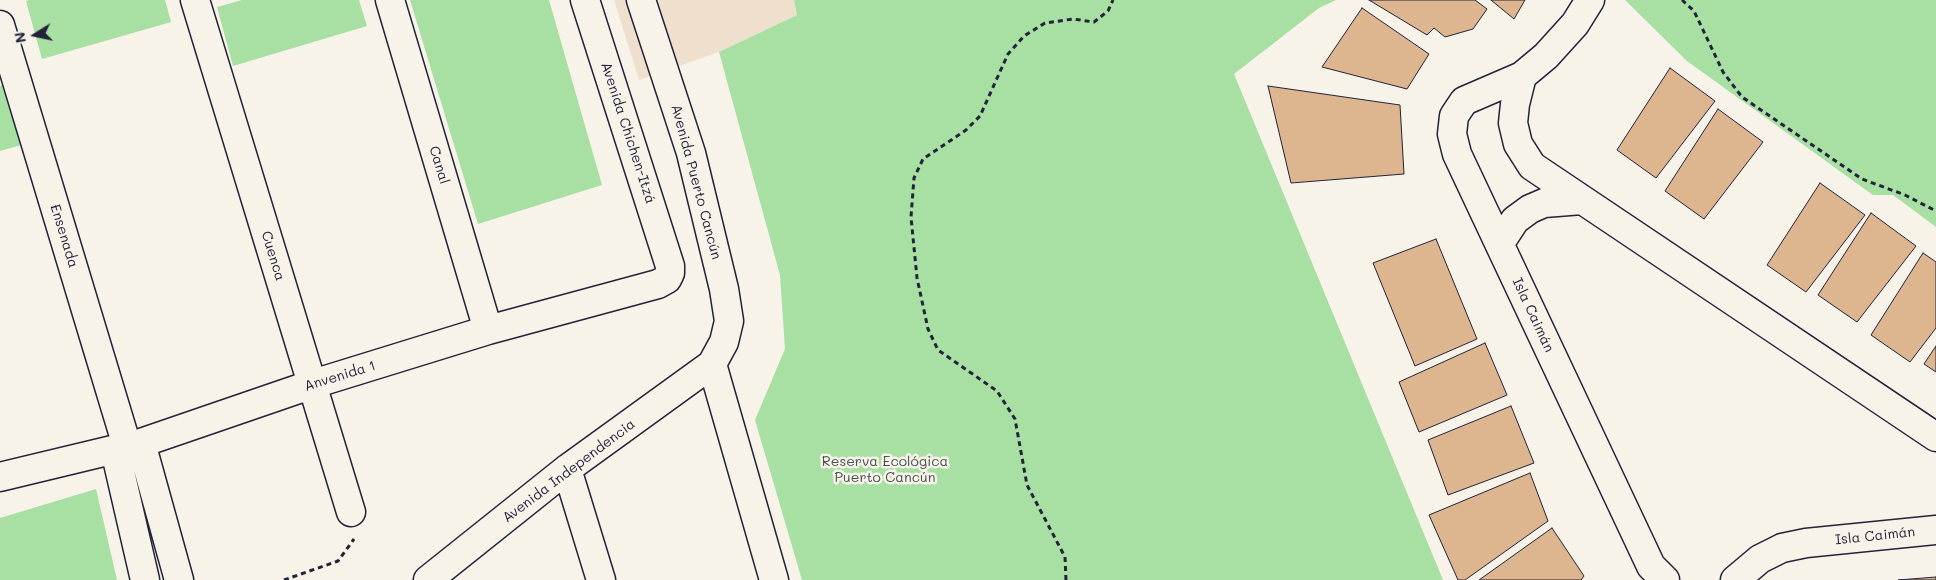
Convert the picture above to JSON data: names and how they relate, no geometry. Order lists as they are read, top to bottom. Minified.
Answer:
{"streets":{"street":["Avenida Chichen-Itzá","Canal","Avenida Puerto Cancún","Ensenada","Cuenca","Isla Caimán","Anvenida 1","Avenida Independencia"]},"crossings":[["Avenida Chichen-Itzá","Anvenida 1"],["Canal","Anvenida 1"],["Avenida Puerto Cancún","Avenida Independencia"],["Ensenada","Anvenida 1"],["Cuenca","Anvenida 1"]],"parks":["Reserva Ecológica Puerto Cancún"],"north":"left"}
